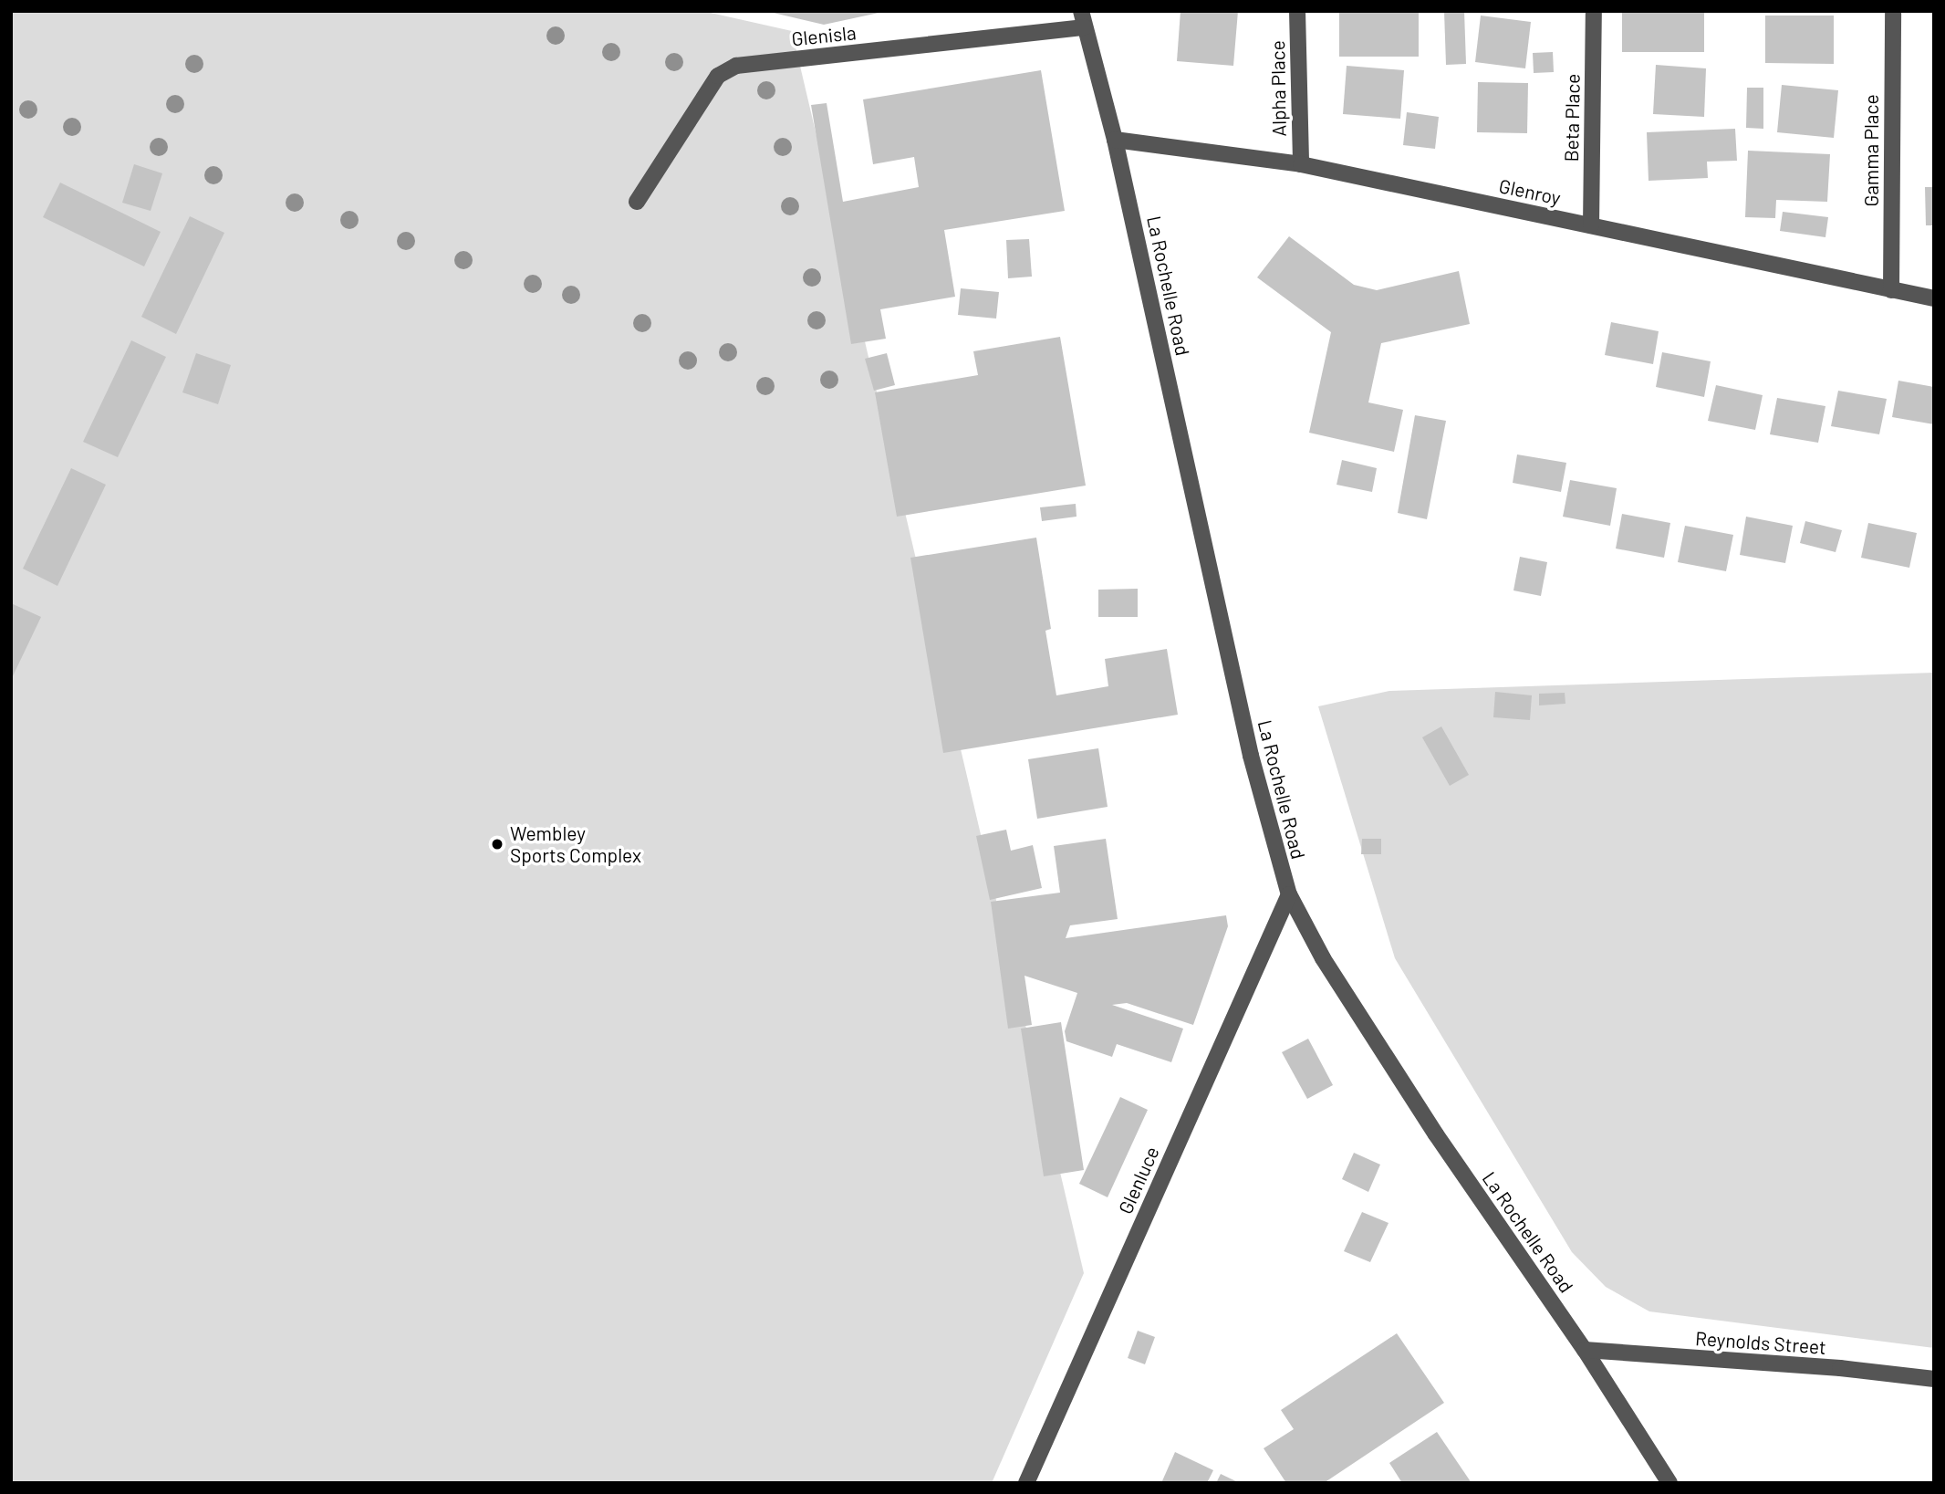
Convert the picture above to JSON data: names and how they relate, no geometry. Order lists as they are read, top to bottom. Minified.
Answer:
{"streets":{"street":["Glenisla","Alpha Place","Beta Place","Gamma Place","Glenroy","La Rochelle Road","Glenluce","Reynolds Street"]},"crossings":[["Glenisla","La Rochelle Road"],["Alpha Place","Glenroy"],["Beta Place","Glenroy"],["Gamma Place","Glenroy"],["Glenroy","La Rochelle Road"],["La Rochelle Road","Glenluce"],["La Rochelle Road","Reynolds Street"]],"places":["Wembley Sports Complex"]}
